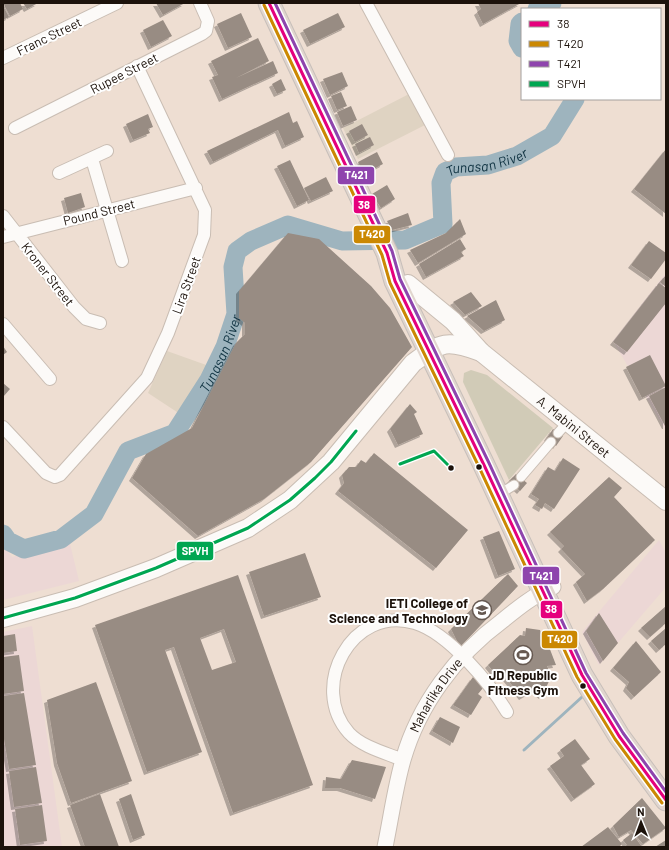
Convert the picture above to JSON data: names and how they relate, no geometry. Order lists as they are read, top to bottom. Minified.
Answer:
{"streets":{"main road":["A. Mabini Street"],"street":["Franc Street","Rupee Street","Pound Street","Kroner Street","Lira Street","Maharlika Drive"]},"crossings":[["Rupee Street","Lira Street"],["Pound Street","Kroner Street"],["Pound Street","Lira Street"]],"water":["Tunasan River"],"places":{"school or university":["IETI College of Science and Technology"],"sports":["JD Republic Fitness Gym"]},"lines":["transit line 38","transit line T421","transit line T420","transit line SPVH"],"legend":["38","T420","T421","SPVH"],"north":"top"}
